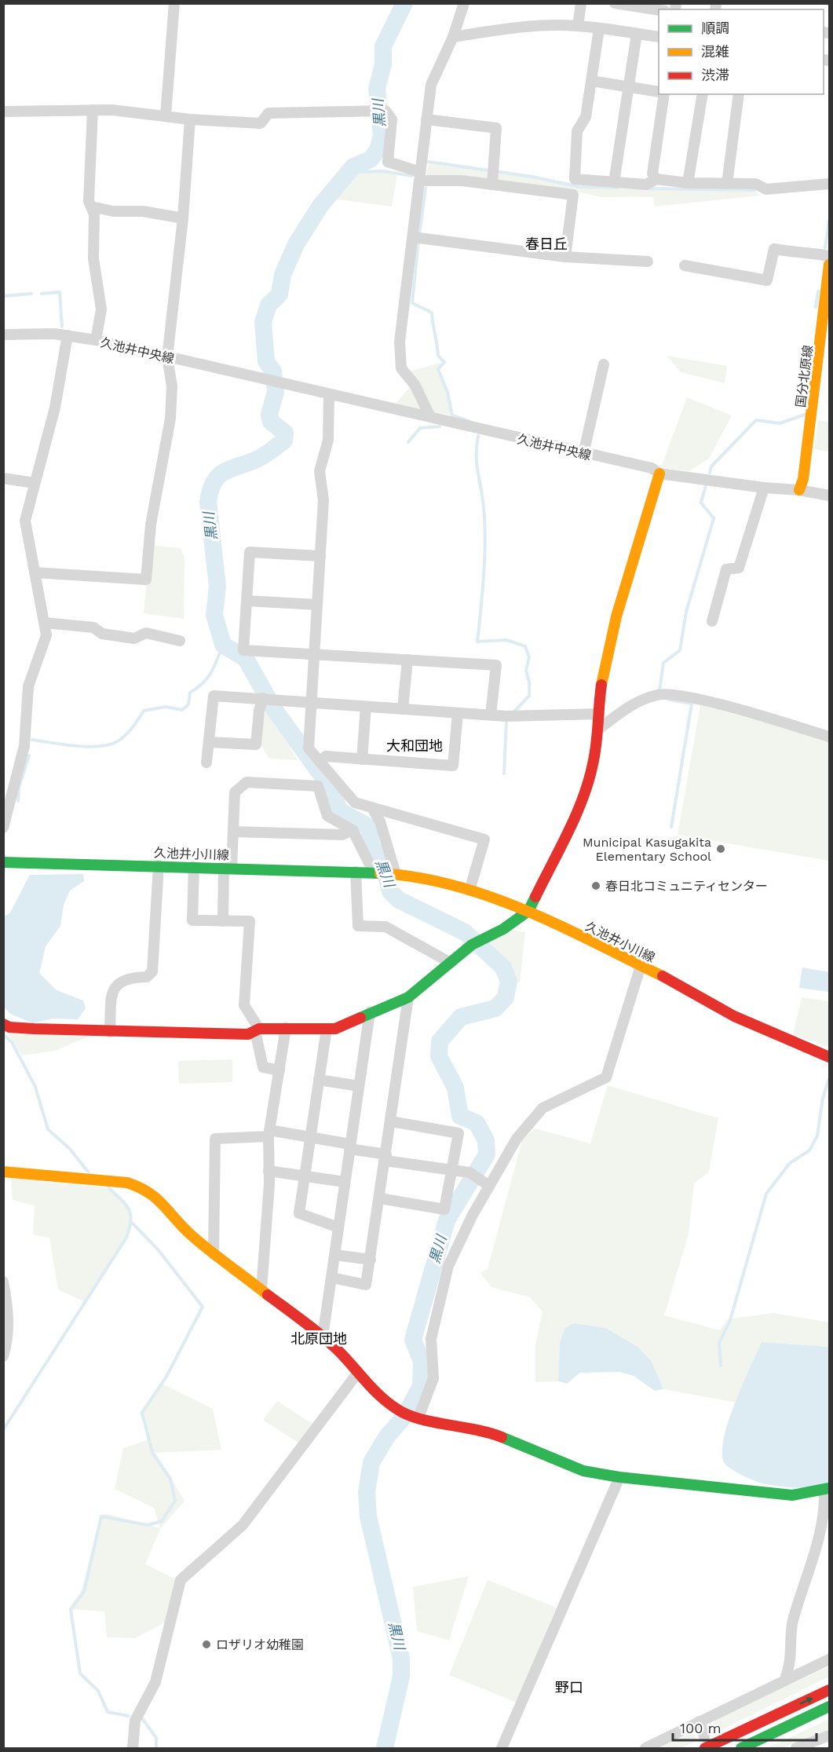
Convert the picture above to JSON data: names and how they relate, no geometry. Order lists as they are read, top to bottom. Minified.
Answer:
{"streets":{"main road":["国分北原線","久池井小川線"],"street":["久池井中央線"]},"crossings":[["久池井中央線","国分北原線"]],"districts":["春日丘","大和団地","北原団地","野口"],"water":["黒川"],"places":["Municipal Kasugakita Elementary School","春日北コミュニティセンター","ロザリオ幼稚園"],"legend":["順調","混雑","渋滞"],"scale_bar":"100 m"}
